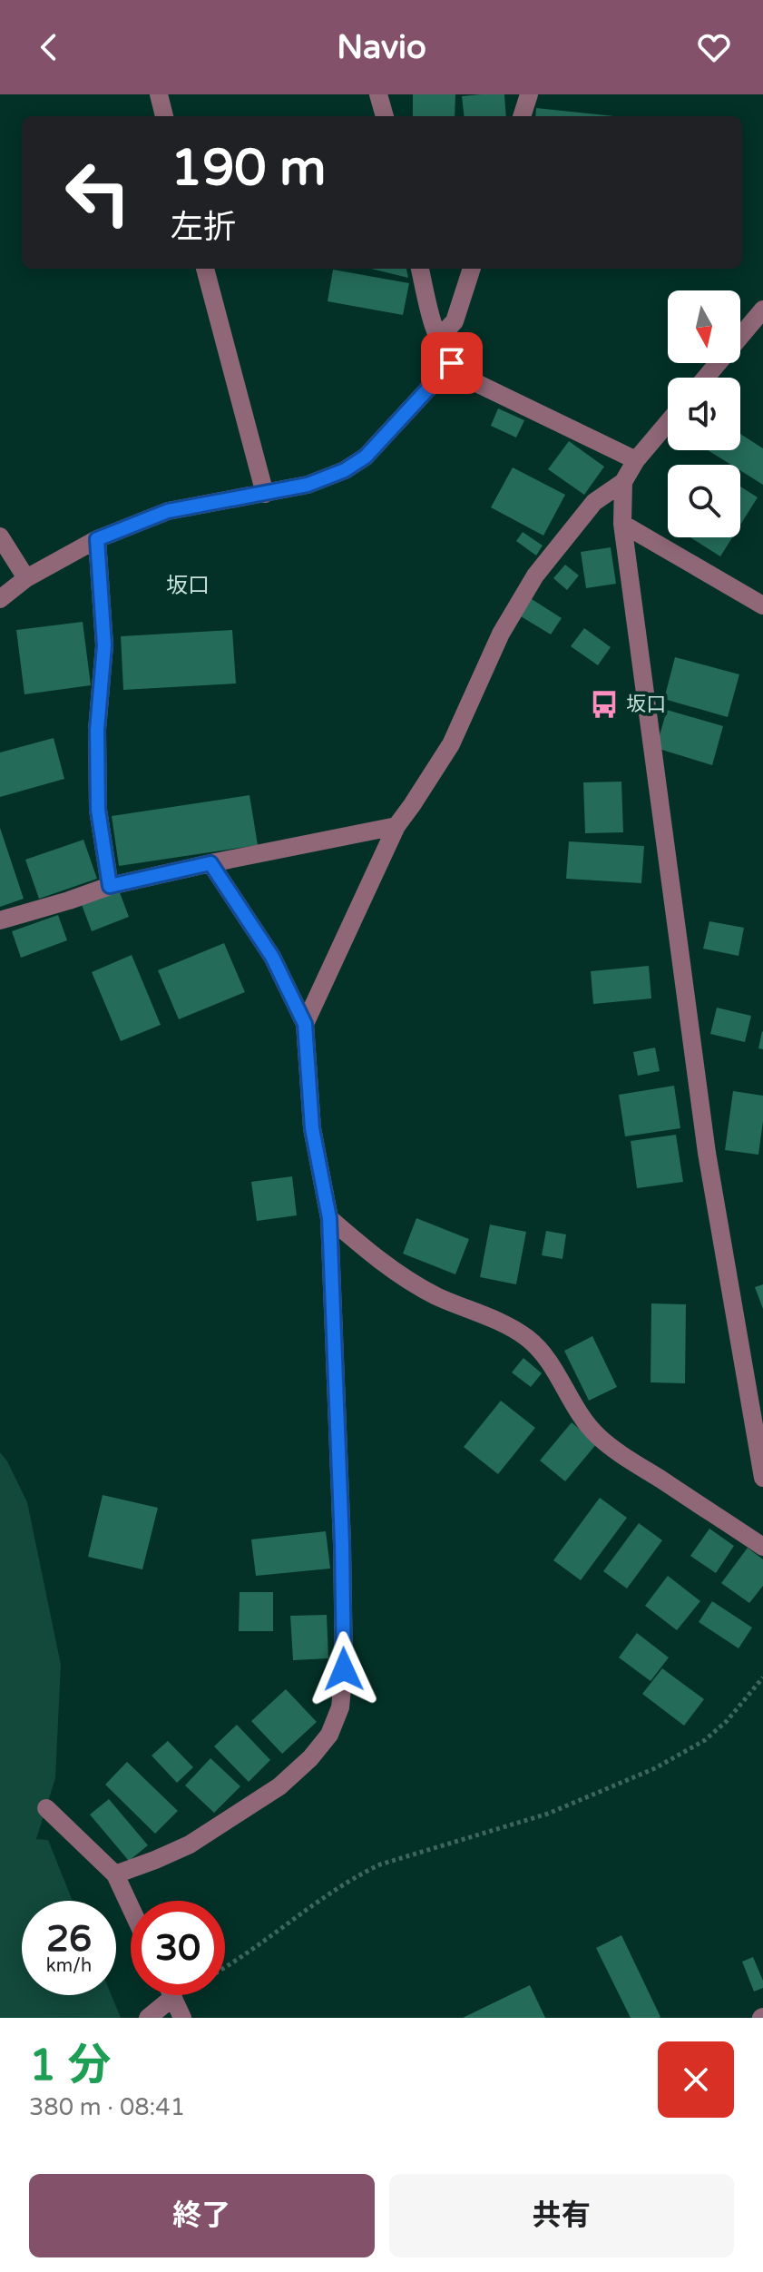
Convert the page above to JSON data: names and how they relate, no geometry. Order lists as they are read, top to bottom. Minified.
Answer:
{"districts":["坂口"],"places":{"bus stop":["坂口"]},"north":"bottom","page":{"header":"Navio","turn":["190 m","左折"],"speed":"26 km/h","limit":"30","heading":["1 分","380 m · 08:41"],"buttons":["終了","共有"]}}
